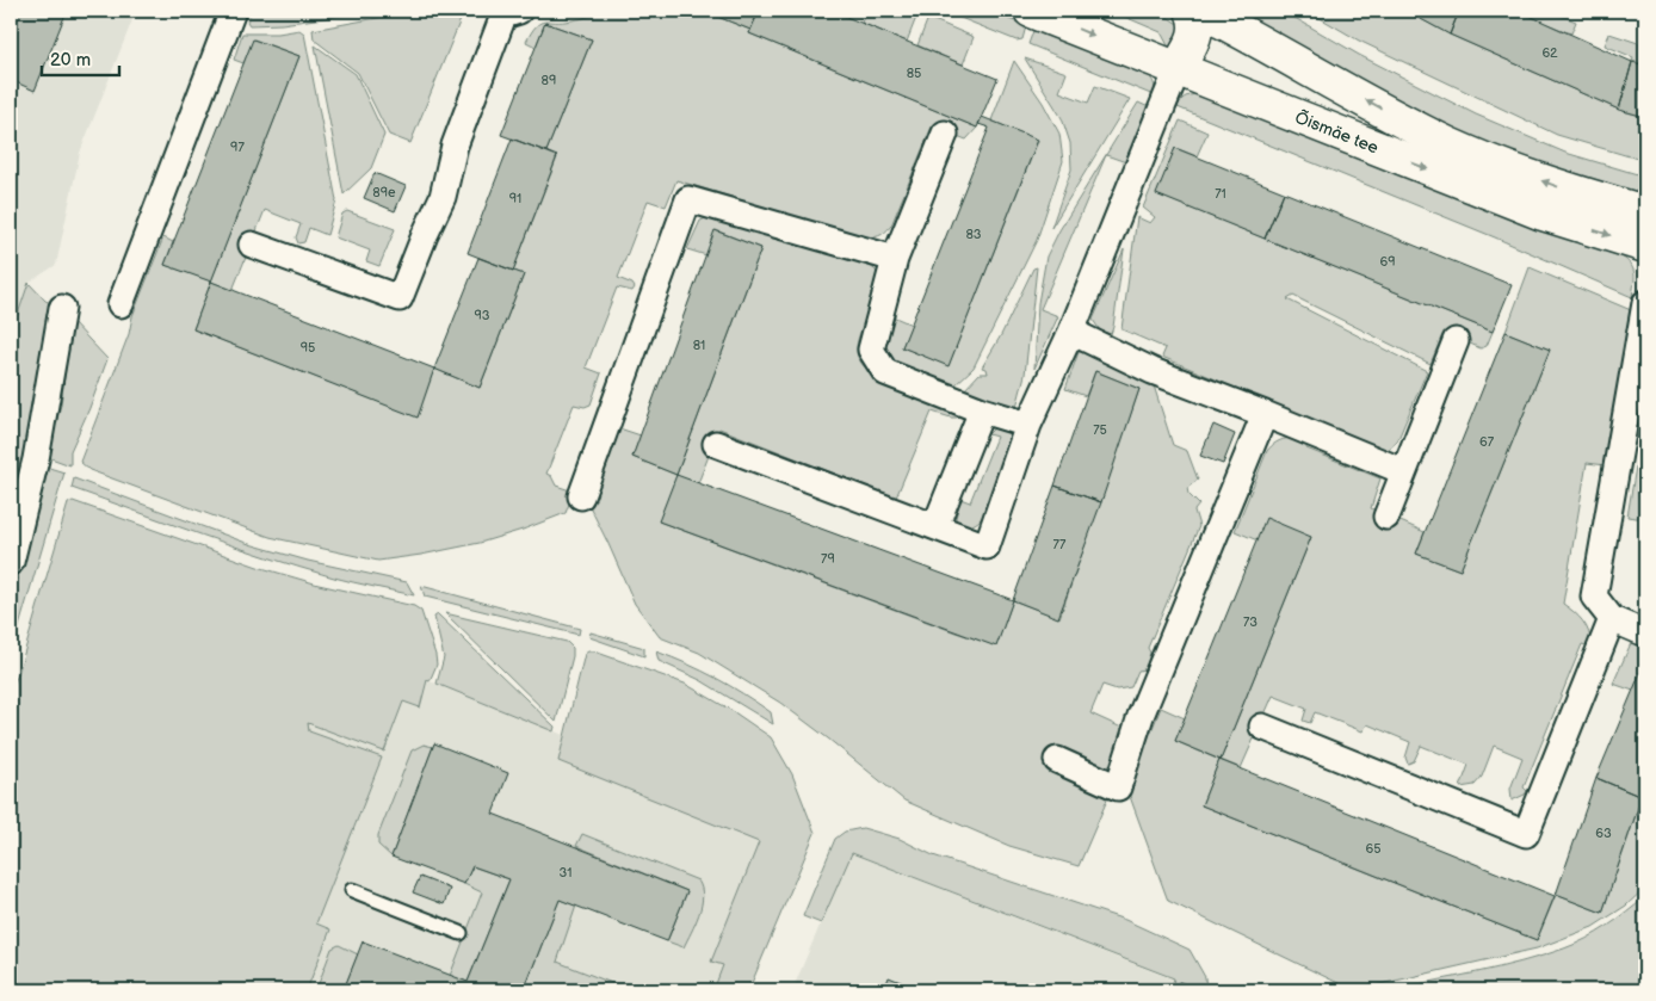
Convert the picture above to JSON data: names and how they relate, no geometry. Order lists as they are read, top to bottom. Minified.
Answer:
{"streets":{"main road":["Õismäe tee"]},"house_numbers":["62","85","89","97","89e","71","91","83","69","93","81","95","75","67","77","79","73","63","65","31"],"scale_bar":"20 m"}
